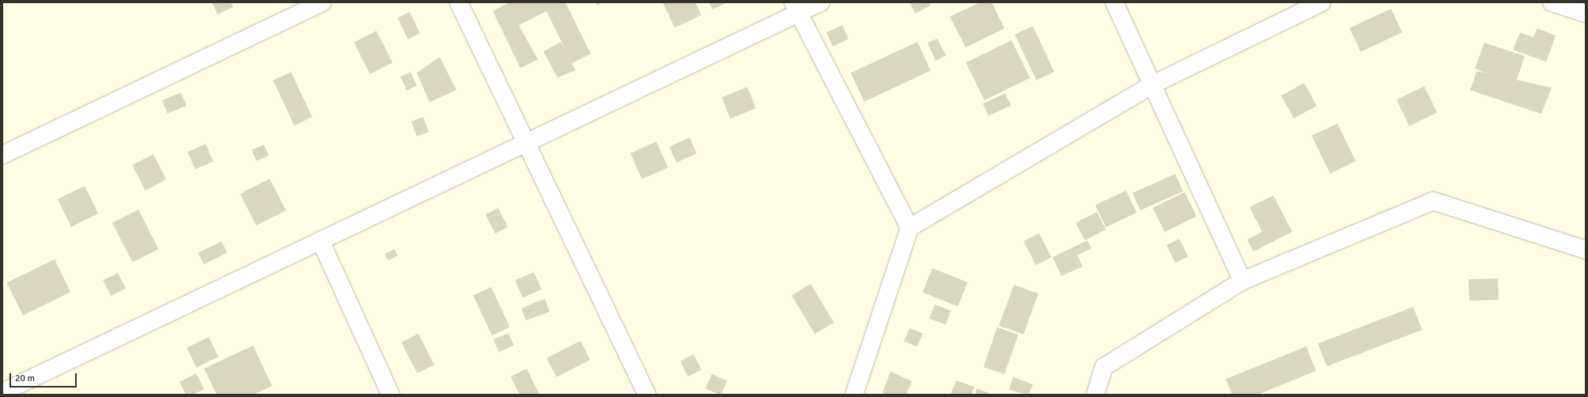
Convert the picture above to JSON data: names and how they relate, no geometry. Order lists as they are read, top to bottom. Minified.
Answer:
{"scale_bar":"20 m"}
